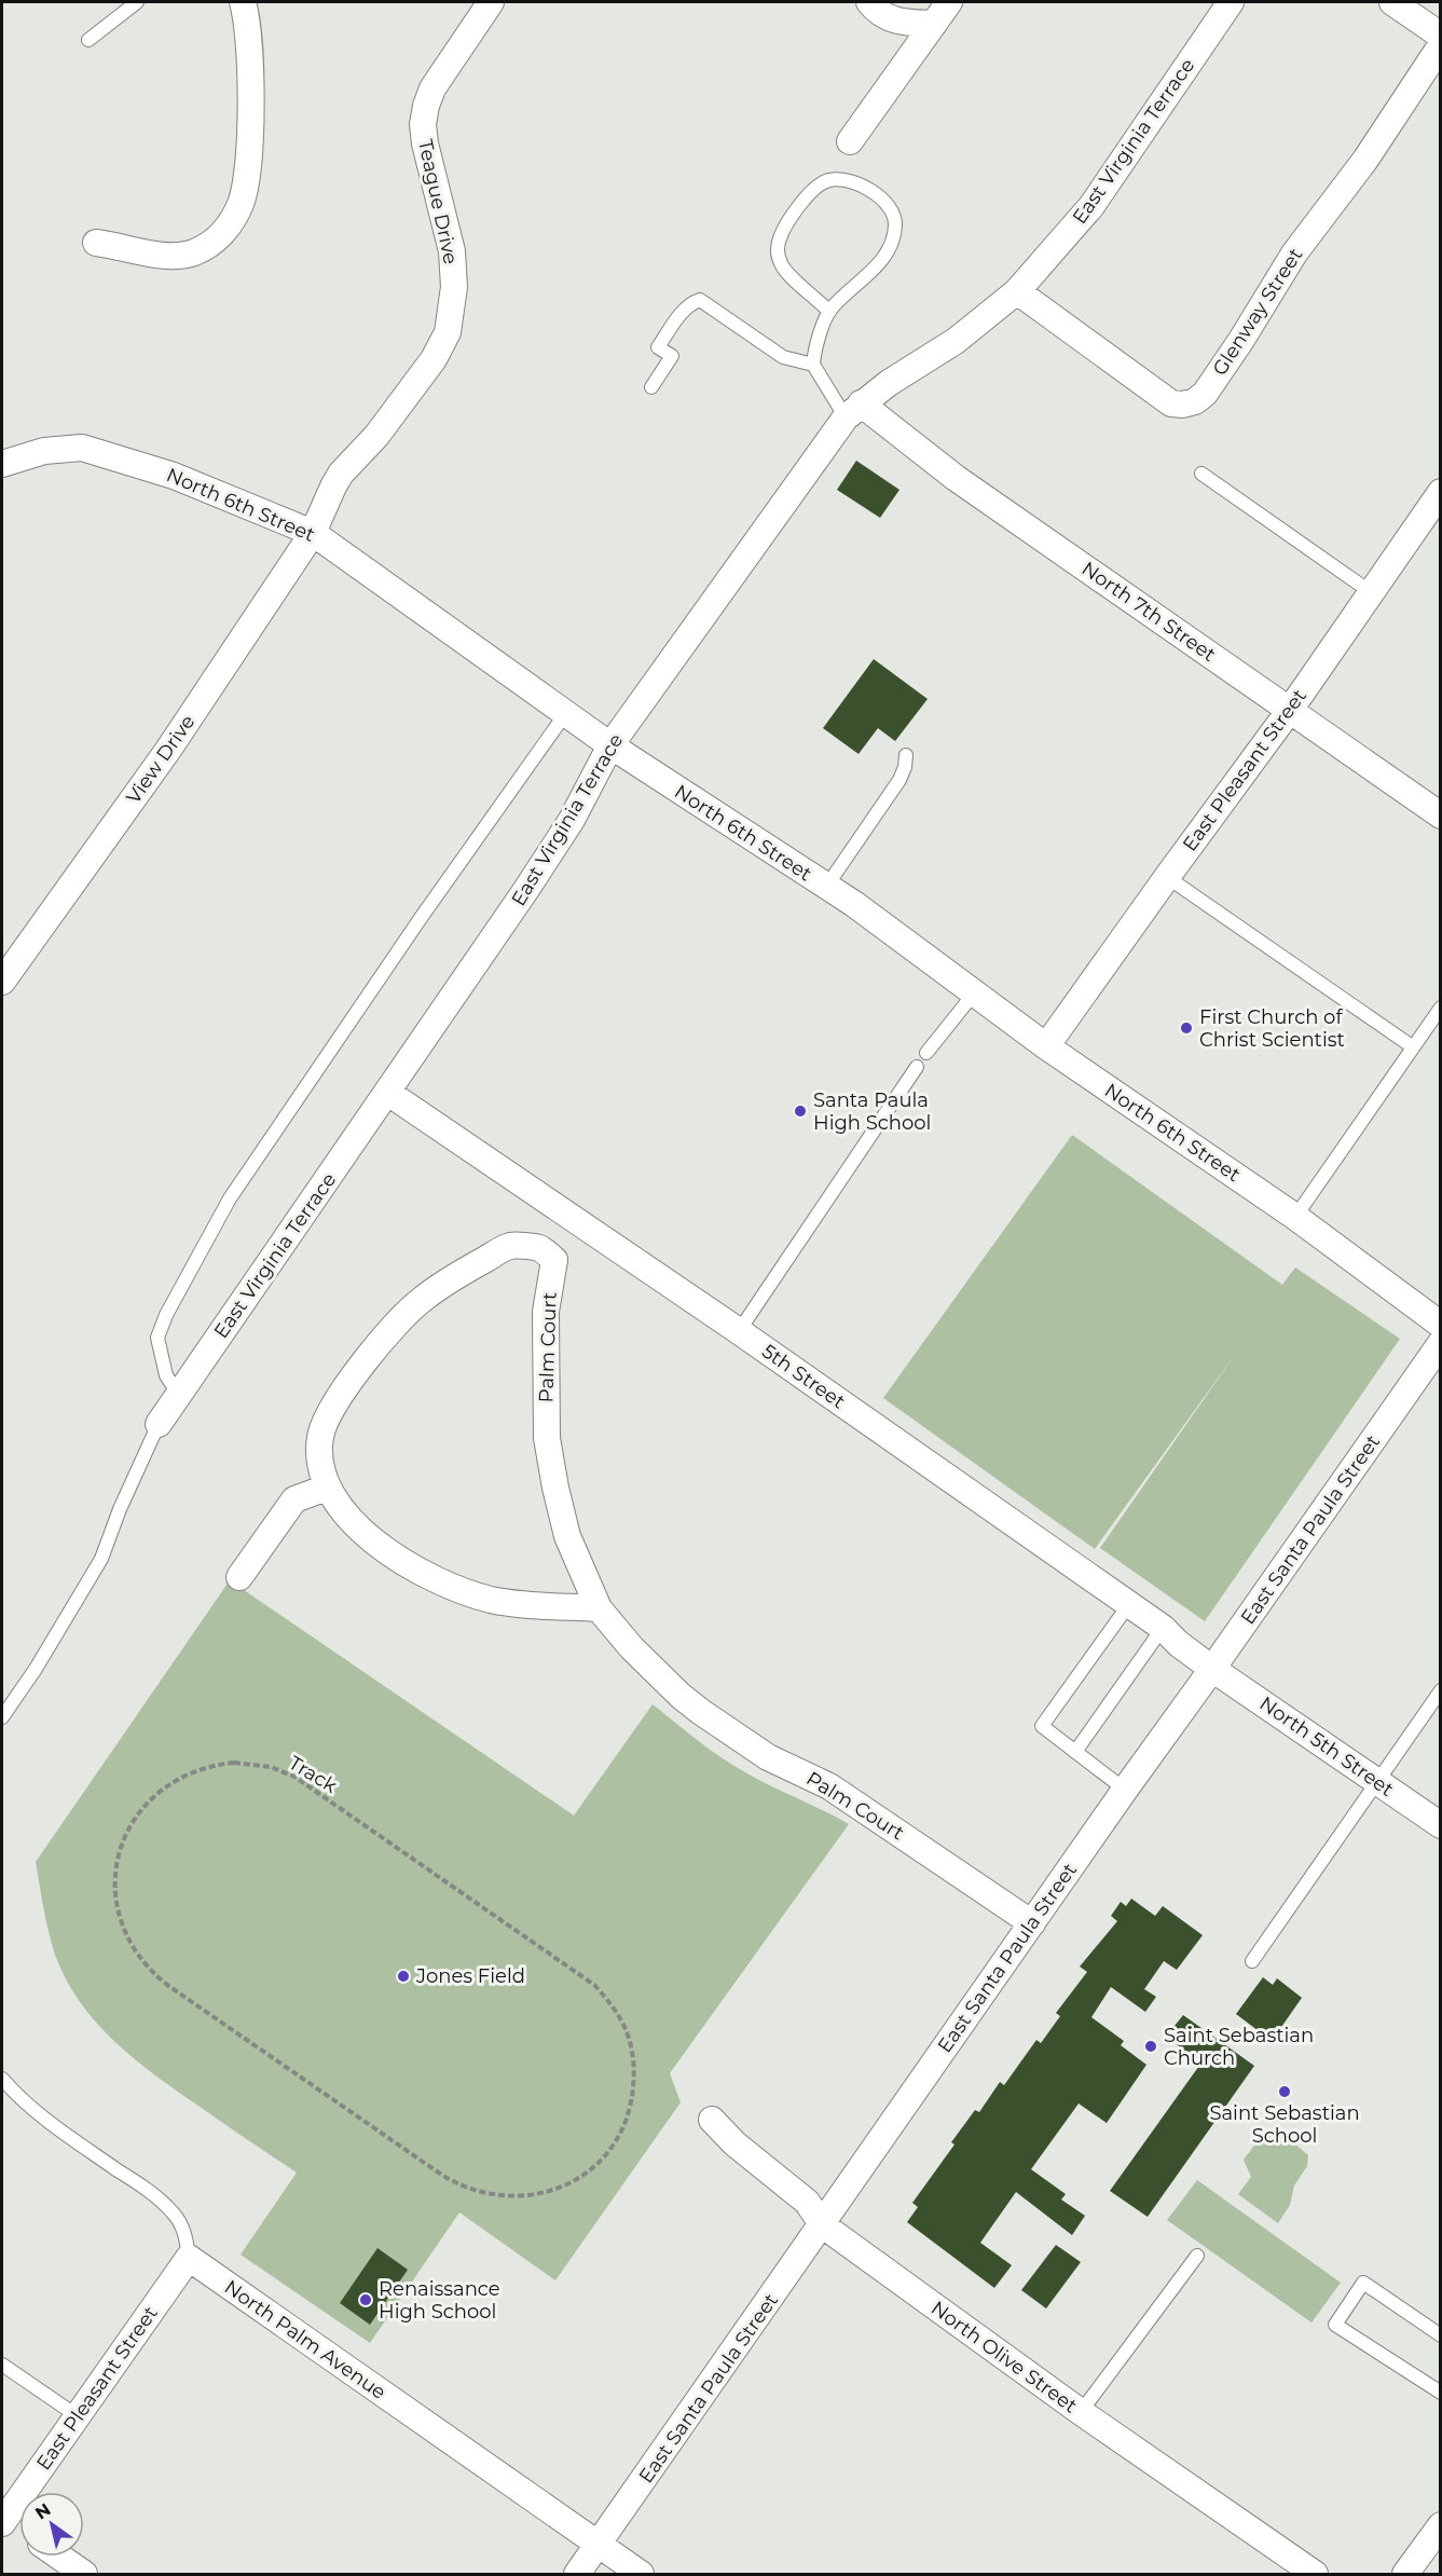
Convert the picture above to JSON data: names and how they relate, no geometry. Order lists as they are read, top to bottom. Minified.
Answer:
{"streets":{"street":["East Virginia Terrace","Teague Drive","Glenway Street","North 6th Street","North 7th Street","View Drive","East Pleasant Street","Palm Court","5th Street","East Santa Paula Street","North 5th Street","North Palm Avenue","North Olive Street"],"path":["Track"]},"crossings":[["East Virginia Terrace","Glenway Street"],["East Virginia Terrace","North 6th Street"],["East Virginia Terrace","North 7th Street"],["East Virginia Terrace","5th Street"],["Teague Drive","North 6th Street"],["Teague Drive","View Drive"],["North 6th Street","View Drive"],["North 6th Street","East Pleasant Street"],["North 7th Street","East Pleasant Street"],["East Pleasant Street","North Palm Avenue"],["Palm Court","East Santa Paula Street"],["5th Street","East Santa Paula Street"],["5th Street","North 5th Street"],["East Santa Paula Street","North 5th Street"],["East Santa Paula Street","North Palm Avenue"],["East Santa Paula Street","North Olive Street"]],"places":["First Church of Christ Scientist","Santa Paula High School","Jones Field","Saint Sebastian Church","Saint Sebastian School","Renaissance High School"],"north":"top left"}
